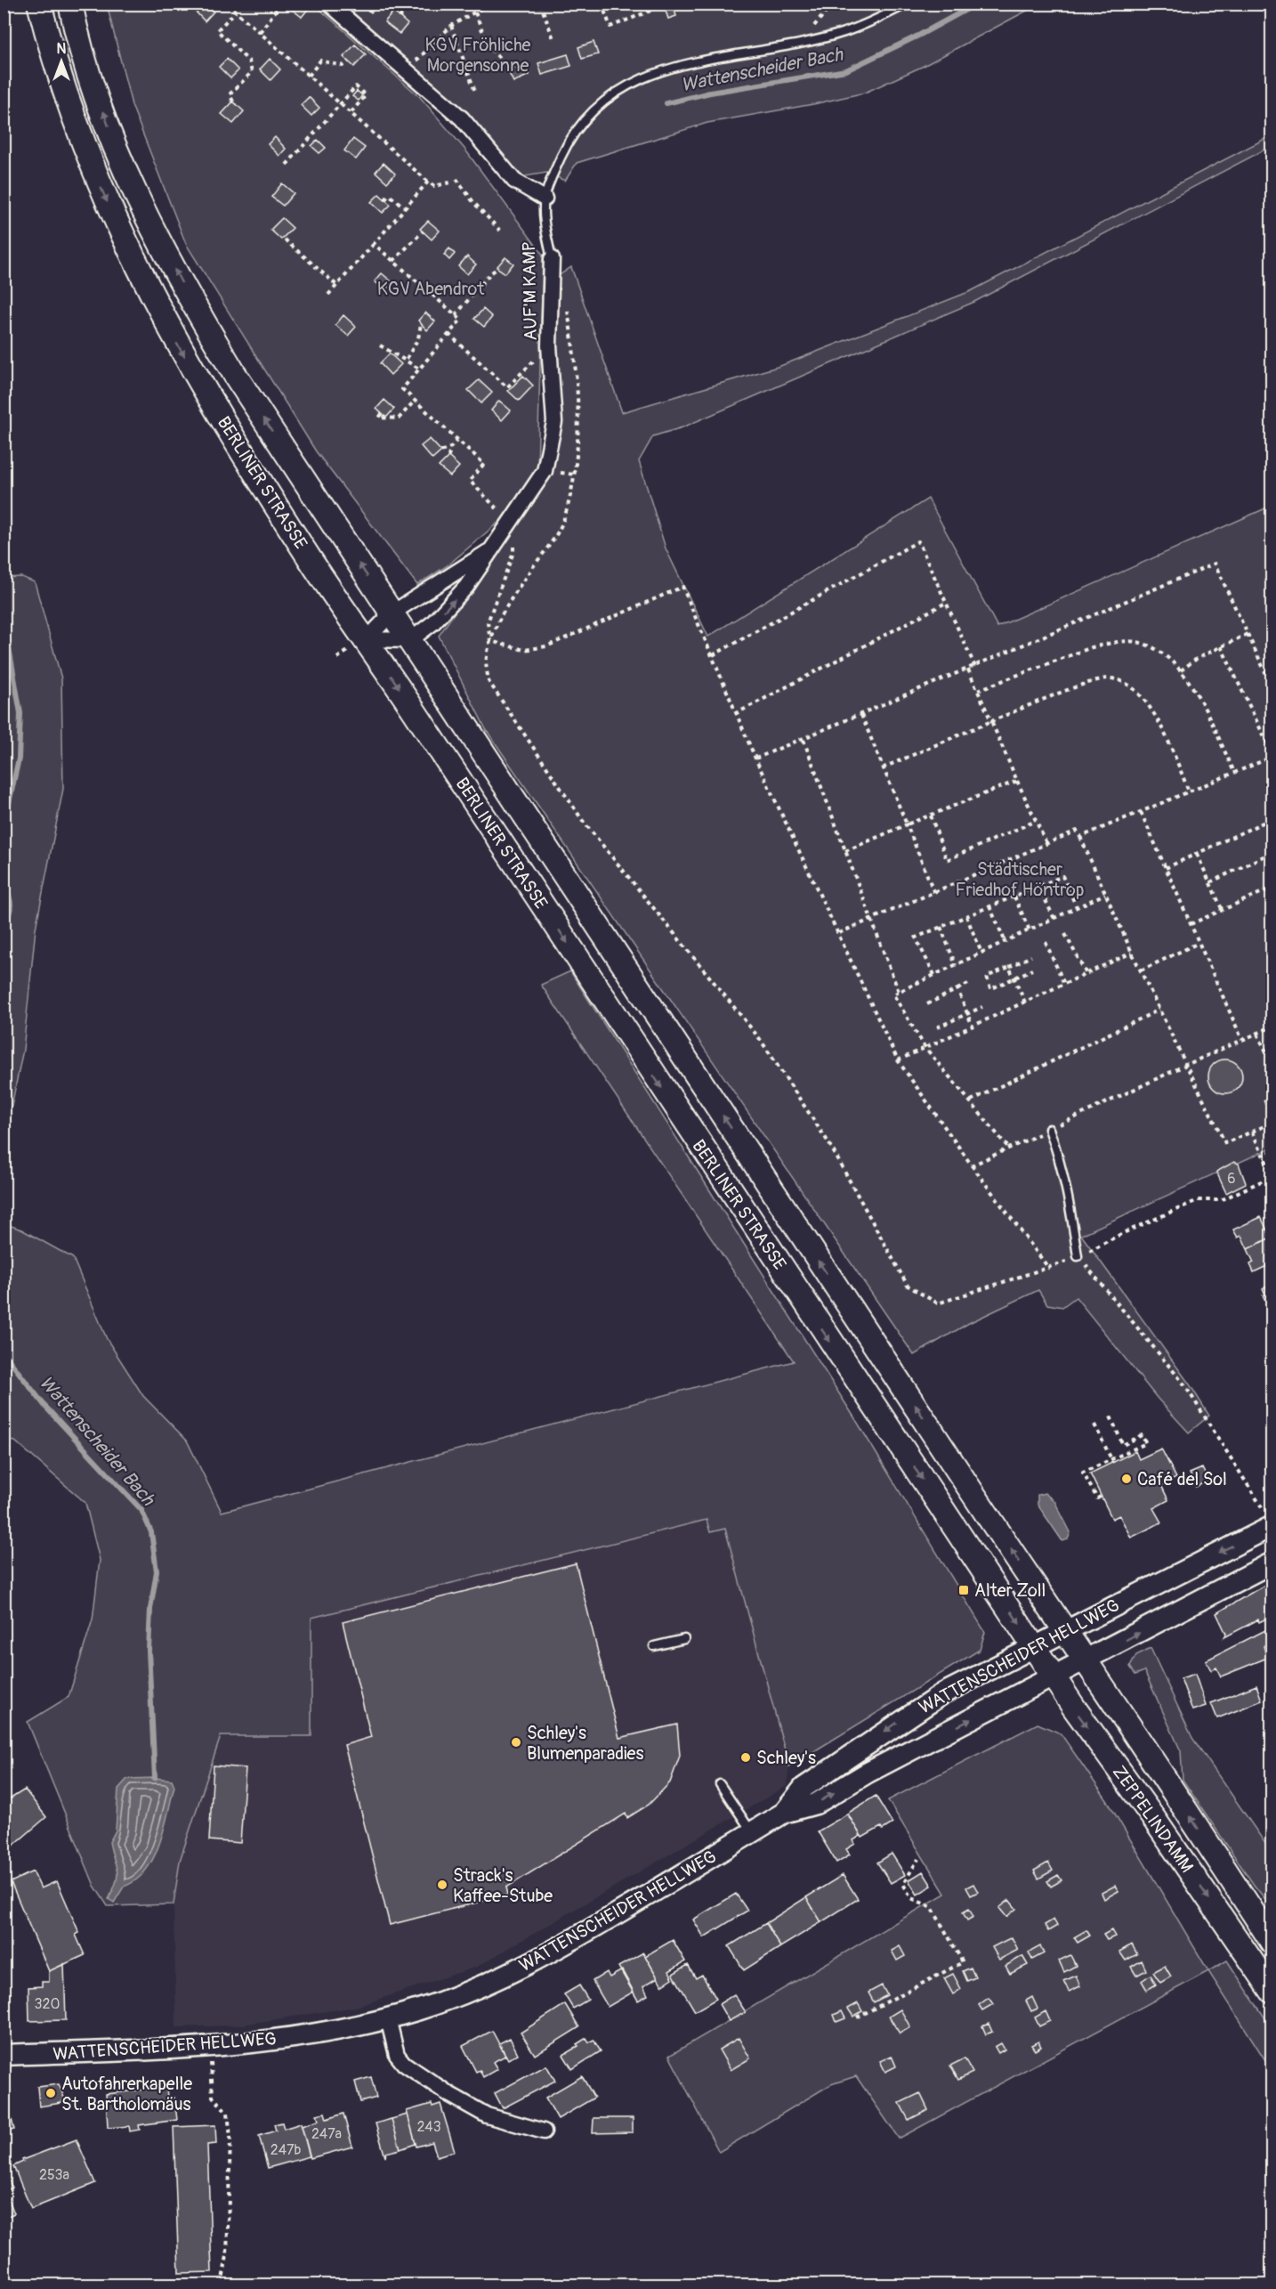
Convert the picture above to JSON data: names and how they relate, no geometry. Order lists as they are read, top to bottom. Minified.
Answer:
{"streets":{"main road":["BERLINER STRASSE","WATTENSCHEIDER HELLWEG","ZEPPELINDAMM"],"street":["AUF'M KAMP"]},"crossings":[["AUF'M KAMP","BERLINER STRASSE"],["BERLINER STRASSE","WATTENSCHEIDER HELLWEG"],["BERLINER STRASSE","ZEPPELINDAMM"],["WATTENSCHEIDER HELLWEG","ZEPPELINDAMM"]],"water":["Wattenscheider Bach"],"parks":["KGV Fröhliche Morgensonne","KGV Abendrot","Städtischer Friedhof Höntrop"],"places":{"other":["Café del Sol","Schley's Blumenparadies","Schley's","Strack's Kaffee-Stube","Autofahrerkapelle St. Bartholomäus"],"transit":["Alter Zoll"]},"house_numbers":["6","320","243","247a","247b","253a"],"north":"top"}
